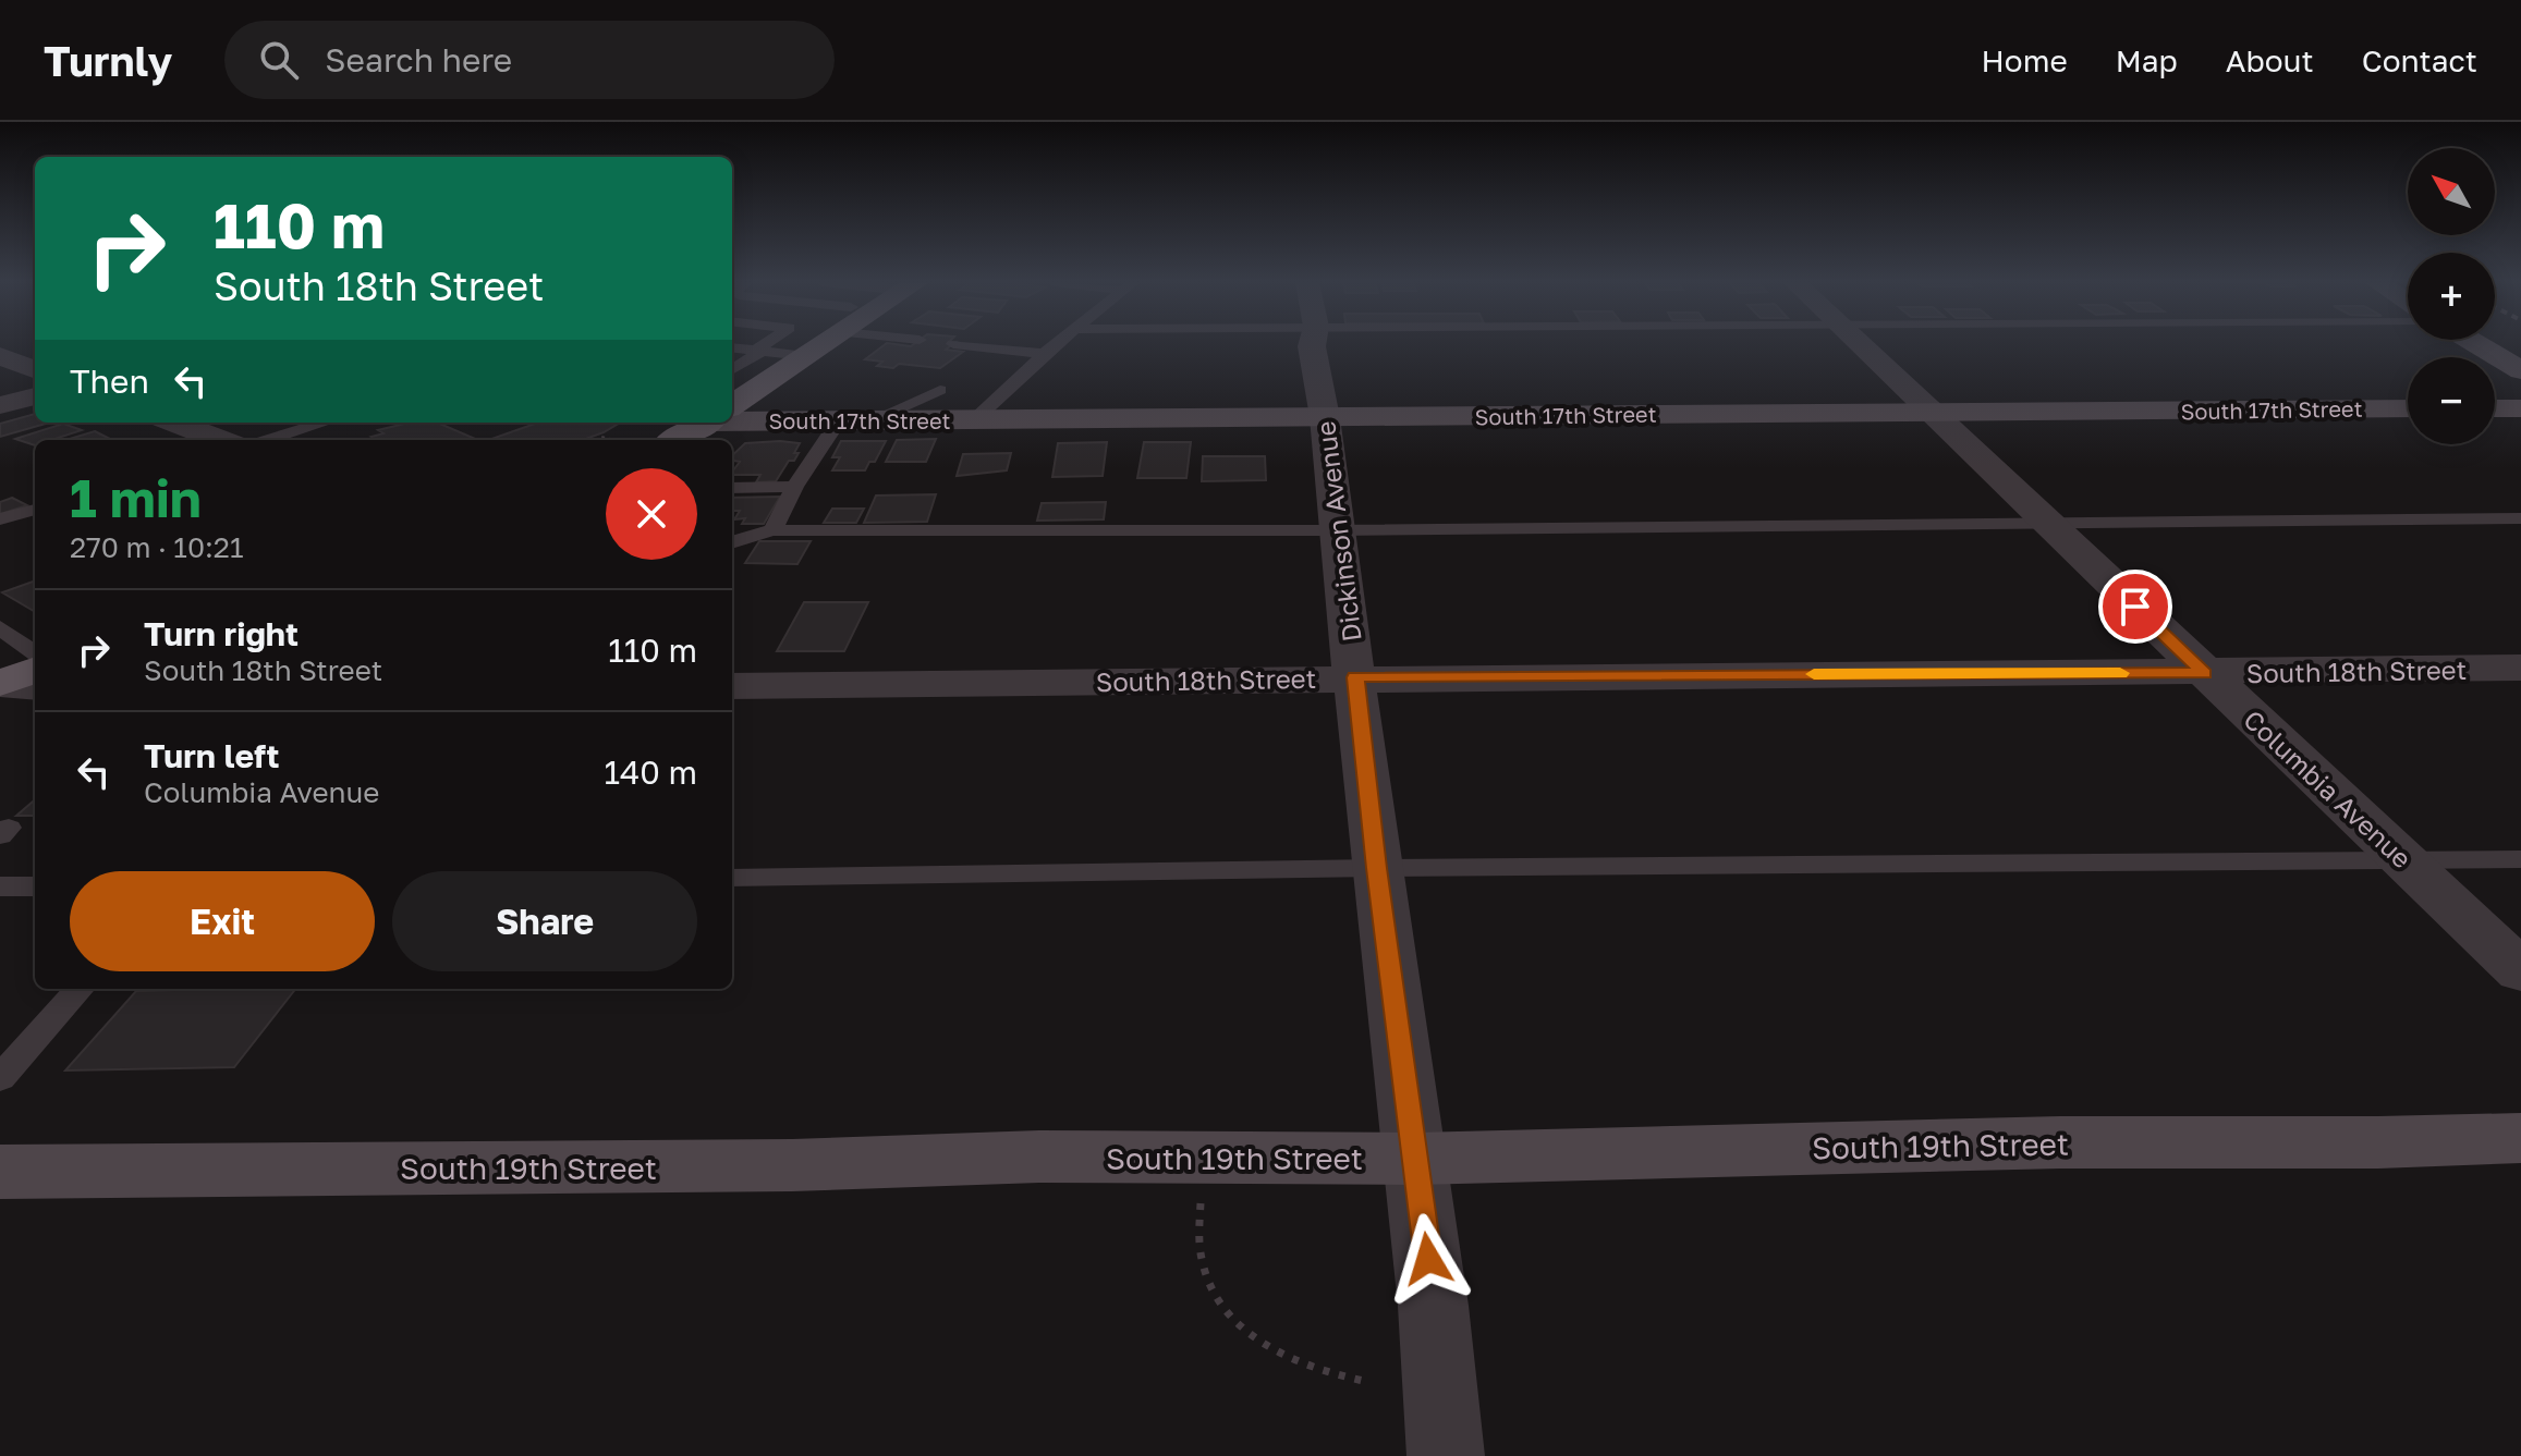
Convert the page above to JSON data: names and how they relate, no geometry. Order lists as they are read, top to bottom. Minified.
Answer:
{"streets":{"street":["South 17th Street","Dickinson Avenue","South 18th Street","Columbia Avenue","South 19th Street"]},"crossings":[["South 17th Street","Dickinson Avenue"],["South 17th Street","Columbia Avenue"],["Dickinson Avenue","South 18th Street"],["Dickinson Avenue","South 19th Street"],["South 18th Street","Columbia Avenue"]],"north":"top left","page":{"header":"Turnly","search":"Search here","nav":["Home","Map","About","Contact"],"map_buttons":["+","−"],"turn":["110 m","South 18th Street"],"then":"Then","heading":["1 min","270 m · 10:21"],"list":[{"name":"Turn right","note":"South 18th Street","value":"110 m"},{"name":"Turn left","note":"Columbia Avenue","value":"140 m"}],"buttons":["Exit","Share"]}}
